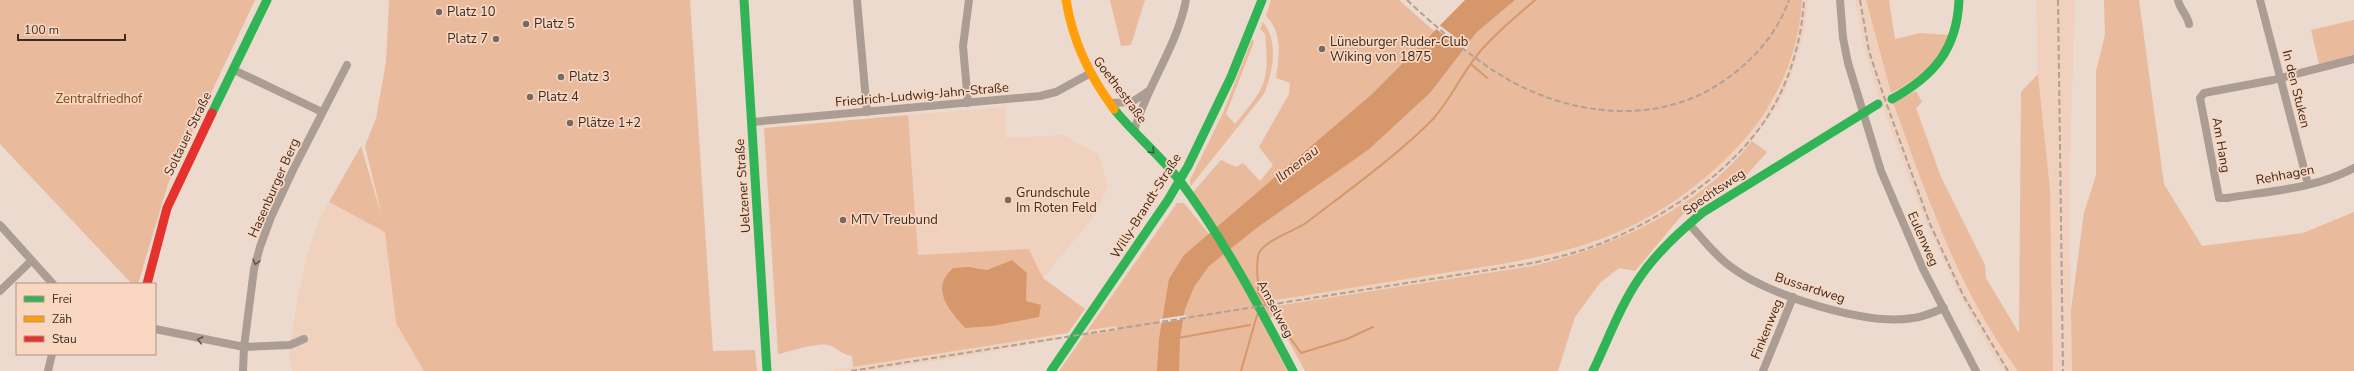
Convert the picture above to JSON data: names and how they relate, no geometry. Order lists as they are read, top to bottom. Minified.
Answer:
{"streets":{"street":["In den Stuken","Goethestraße","Friedrich-Ludwig-Jahn-Straße","Soltauer Straße","Am Hang","Rehhagen","Uelzener Straße","Hasenburger Berg","Spechtsweg","Willy-Brandt-Straße","Eulenweg","Bussardweg","Amselweg","Finkenweg"]},"crossings":[["In den Stuken","Am Hang"],["In den Stuken","Rehhagen"],["Goethestraße","Friedrich-Ludwig-Jahn-Straße"],["Goethestraße","Willy-Brandt-Straße"],["Goethestraße","Amselweg"],["Friedrich-Ludwig-Jahn-Straße","Uelzener Straße"],["Am Hang","Rehhagen"],["Spechtsweg","Eulenweg"],["Spechtsweg","Bussardweg"],["Willy-Brandt-Straße","Amselweg"],["Eulenweg","Bussardweg"],["Bussardweg","Finkenweg"]],"one_way":["Hasenburger Berg"],"water":["Ilmenau"],"parks":["Zentralfriedhof"],"places":["Platz 10","Platz 5","Platz 7","Lüneburger Ruder-Club Wiking von 1875","Platz 3","Platz 4","Plätze 1+2","Grundschule Im Roten Feld","MTV Treubund"],"legend":["Frei","Zäh","Stau"],"scale_bar":"100 m"}
